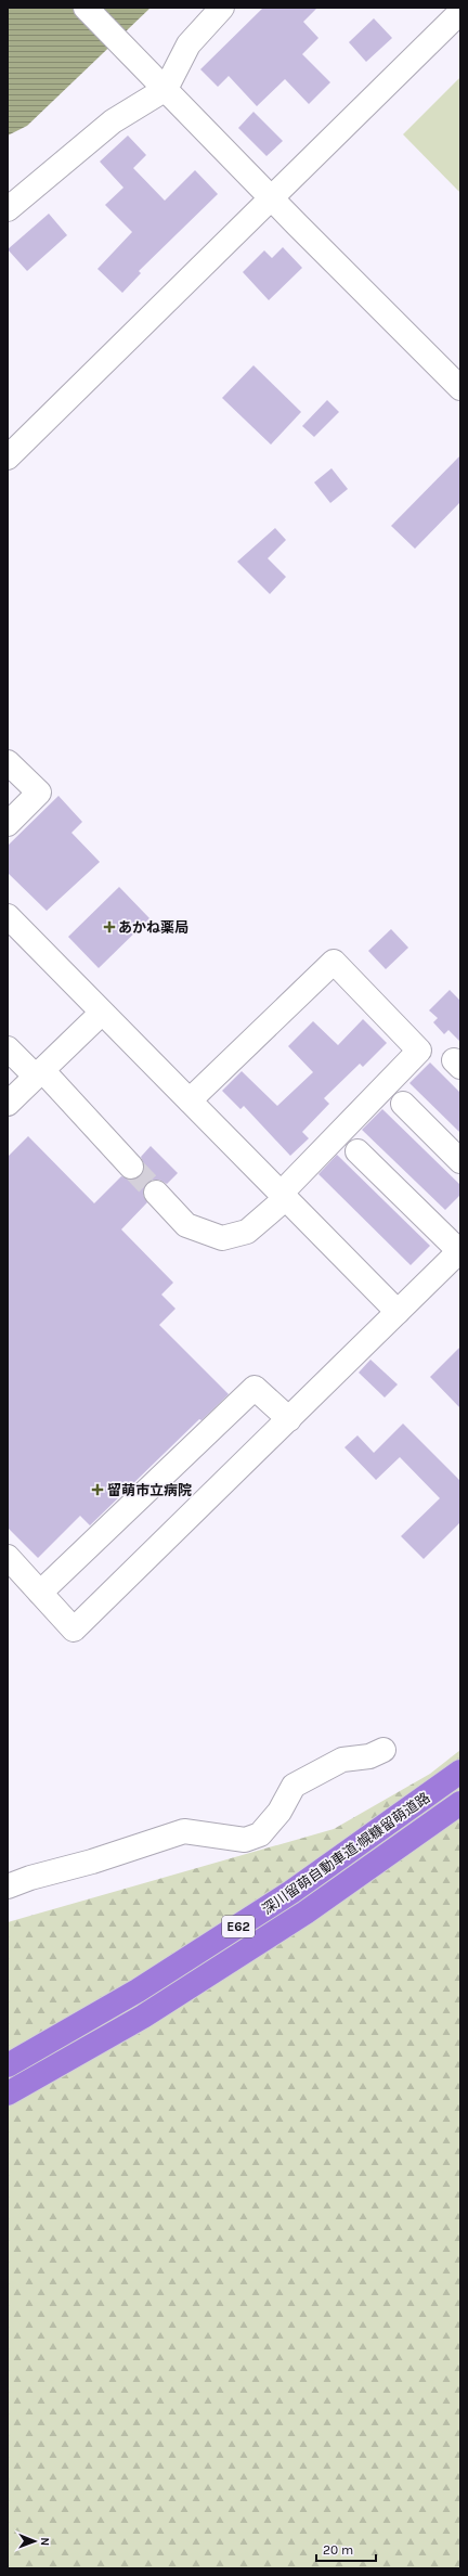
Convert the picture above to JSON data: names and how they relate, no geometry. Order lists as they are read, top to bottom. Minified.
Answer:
{"streets":{"highway":["深川留萌自動車道;幌糠留萌道路","E62"]},"places":{"health":["あかね薬局","留萌市立病院"]},"scale_bar":"20 m","north":"right"}
